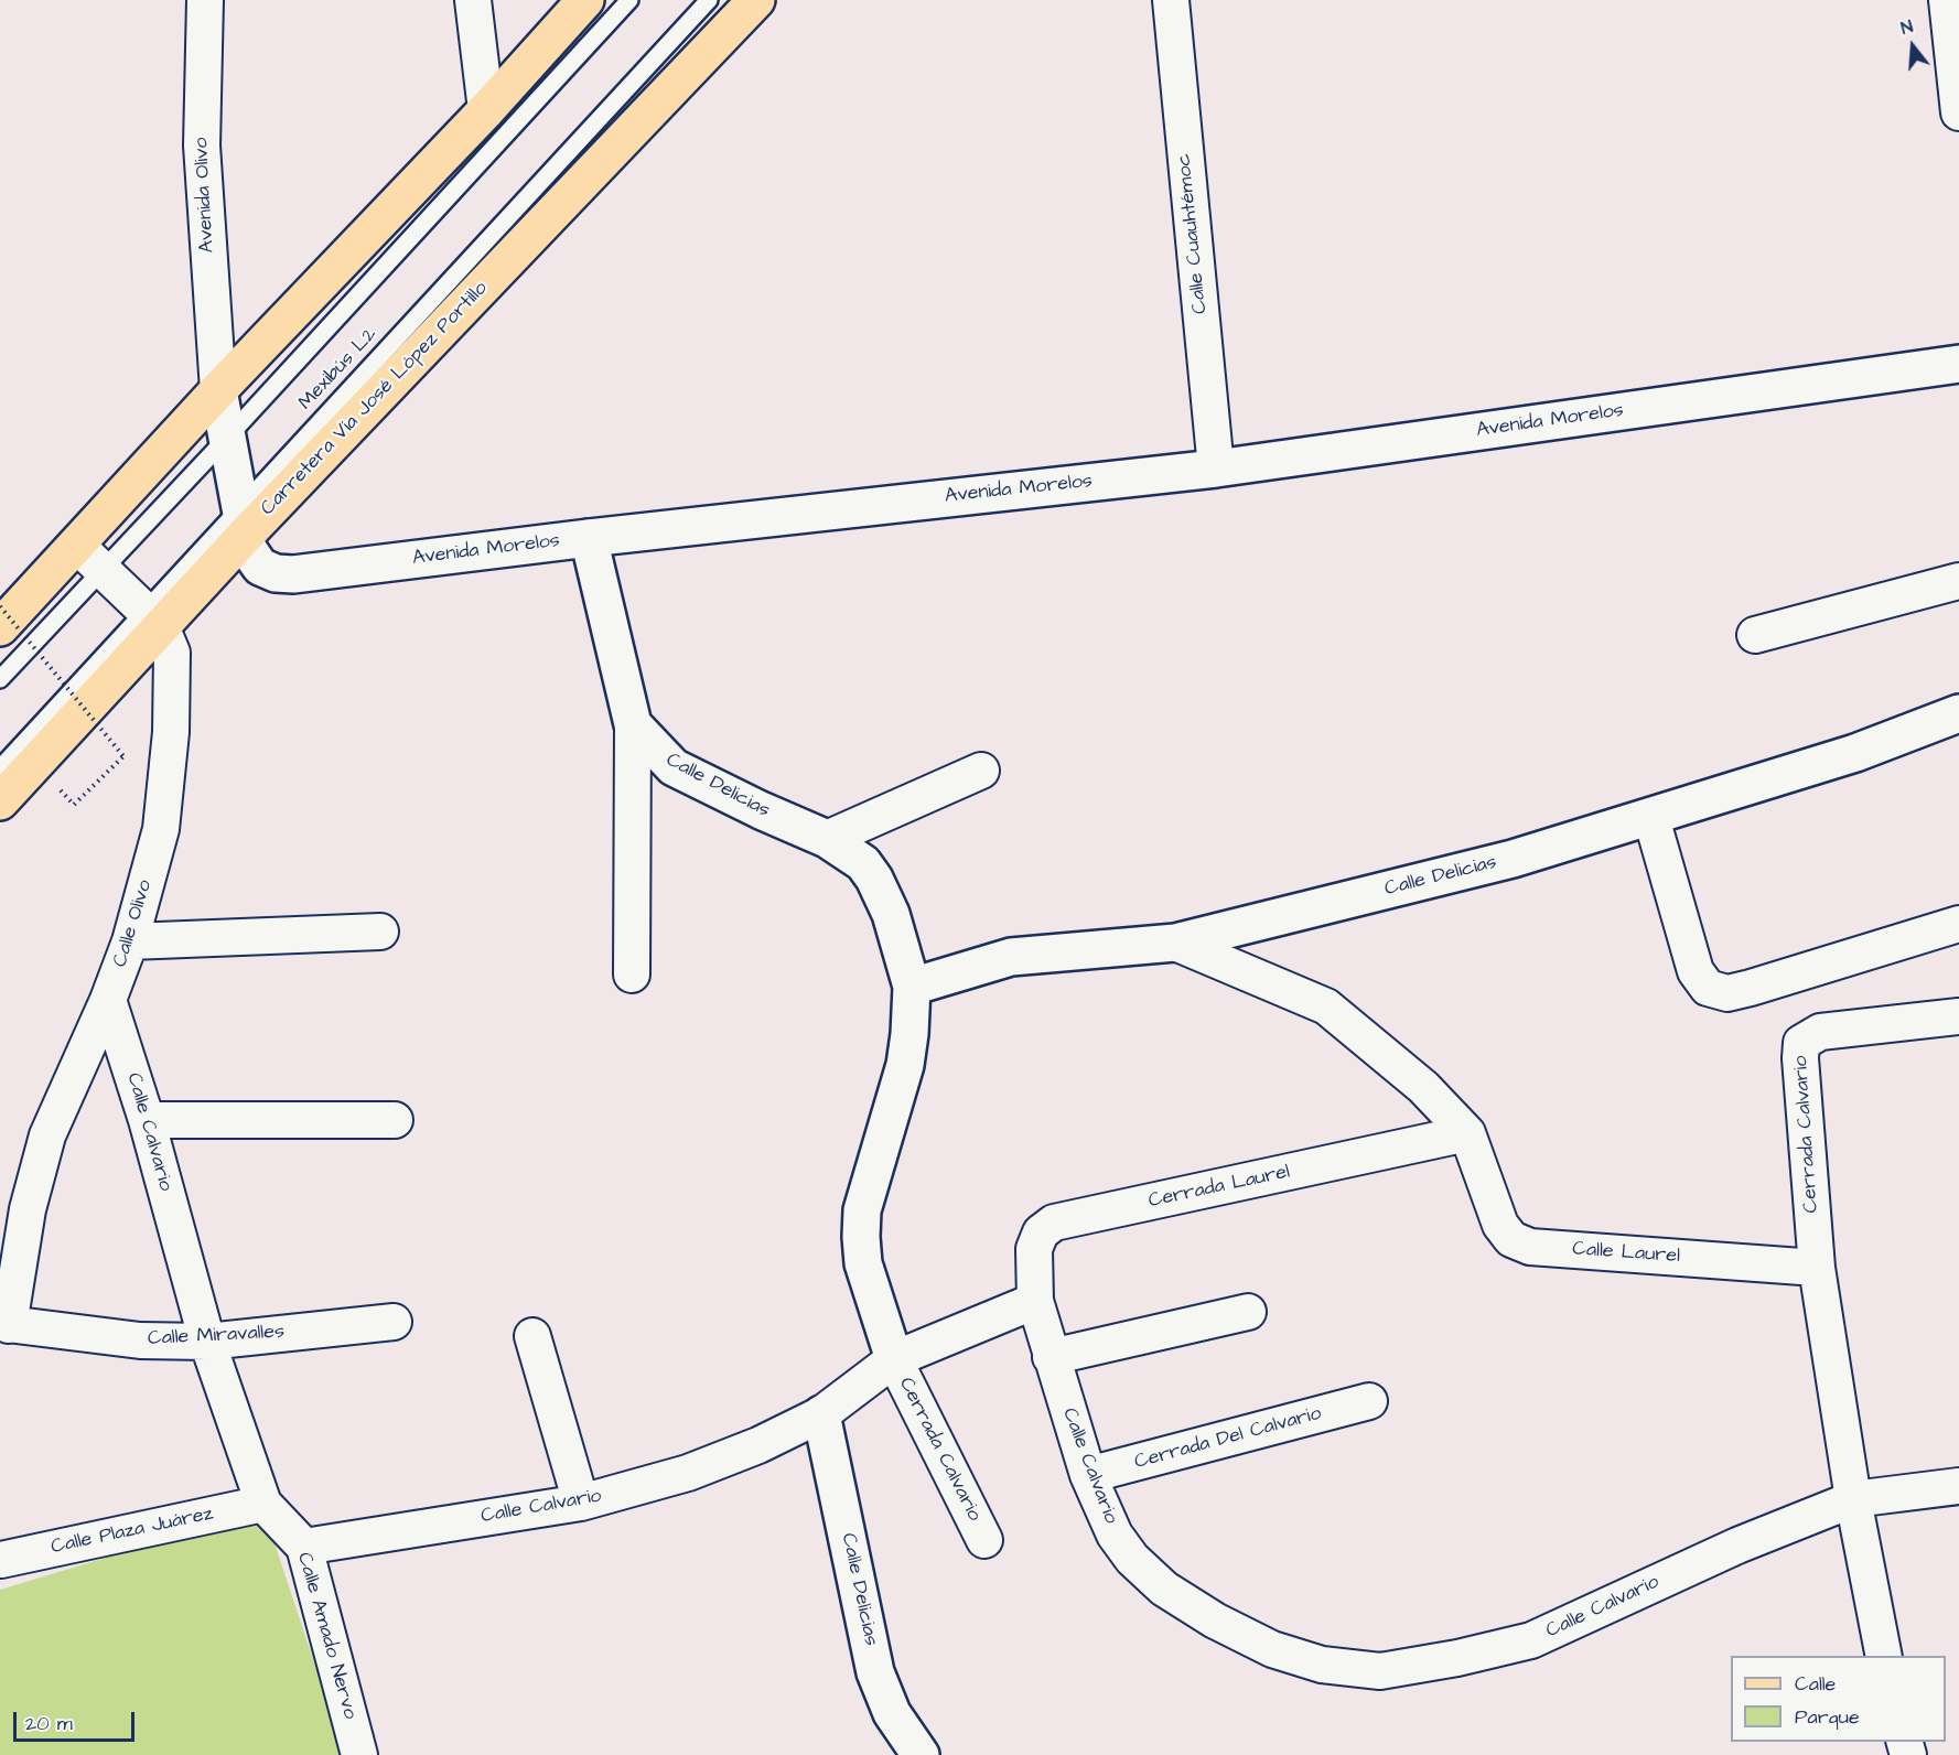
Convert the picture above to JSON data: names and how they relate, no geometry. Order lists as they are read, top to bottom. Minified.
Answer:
{"streets":{"main road":["Carretera Vía José López Portillo"],"street":["Avenida Olivo","Calle Cuauhtémoc","Avenida Morelos","Calle Delicias","Calle Olivo","Calle Calvario","Cerrada Calvario","Cerrada Laurel","Calle Laurel","Calle Miravalles","Cerrada Del Calvario","Calle Plaza Juárez","Calle Amado Nervo"],"lane":["Mexibús L2"]},"crossings":[["Avenida Olivo","Avenida Morelos"],["Calle Cuauhtémoc","Avenida Morelos"],["Mexibús L2","Carretera Vía José López Portillo"],["Mexibús L2","Avenida Morelos"],["Mexibús L2","Calle Olivo"],["Carretera Vía José López Portillo","Avenida Morelos"],["Carretera Vía José López Portillo","Calle Olivo"],["Calle Delicias","Calle Calvario"],["Calle Delicias","Cerrada Calvario"],["Calle Delicias","Calle Laurel"],["Calle Olivo","Calle Calvario"],["Calle Olivo","Calle Miravalles"],["Calle Calvario","Cerrada Calvario"],["Calle Calvario","Cerrada Laurel"],["Calle Calvario","Calle Miravalles"],["Calle Calvario","Cerrada Del Calvario"],["Calle Calvario","Calle Amado Nervo"],["Cerrada Calvario","Calle Laurel"],["Cerrada Laurel","Calle Laurel"],["Calle Miravalles","Calle Amado Nervo"],["Calle Plaza Juárez","Calle Amado Nervo"]],"legend":["Calle","Parque"],"scale_bar":"20 m","north":"top"}
